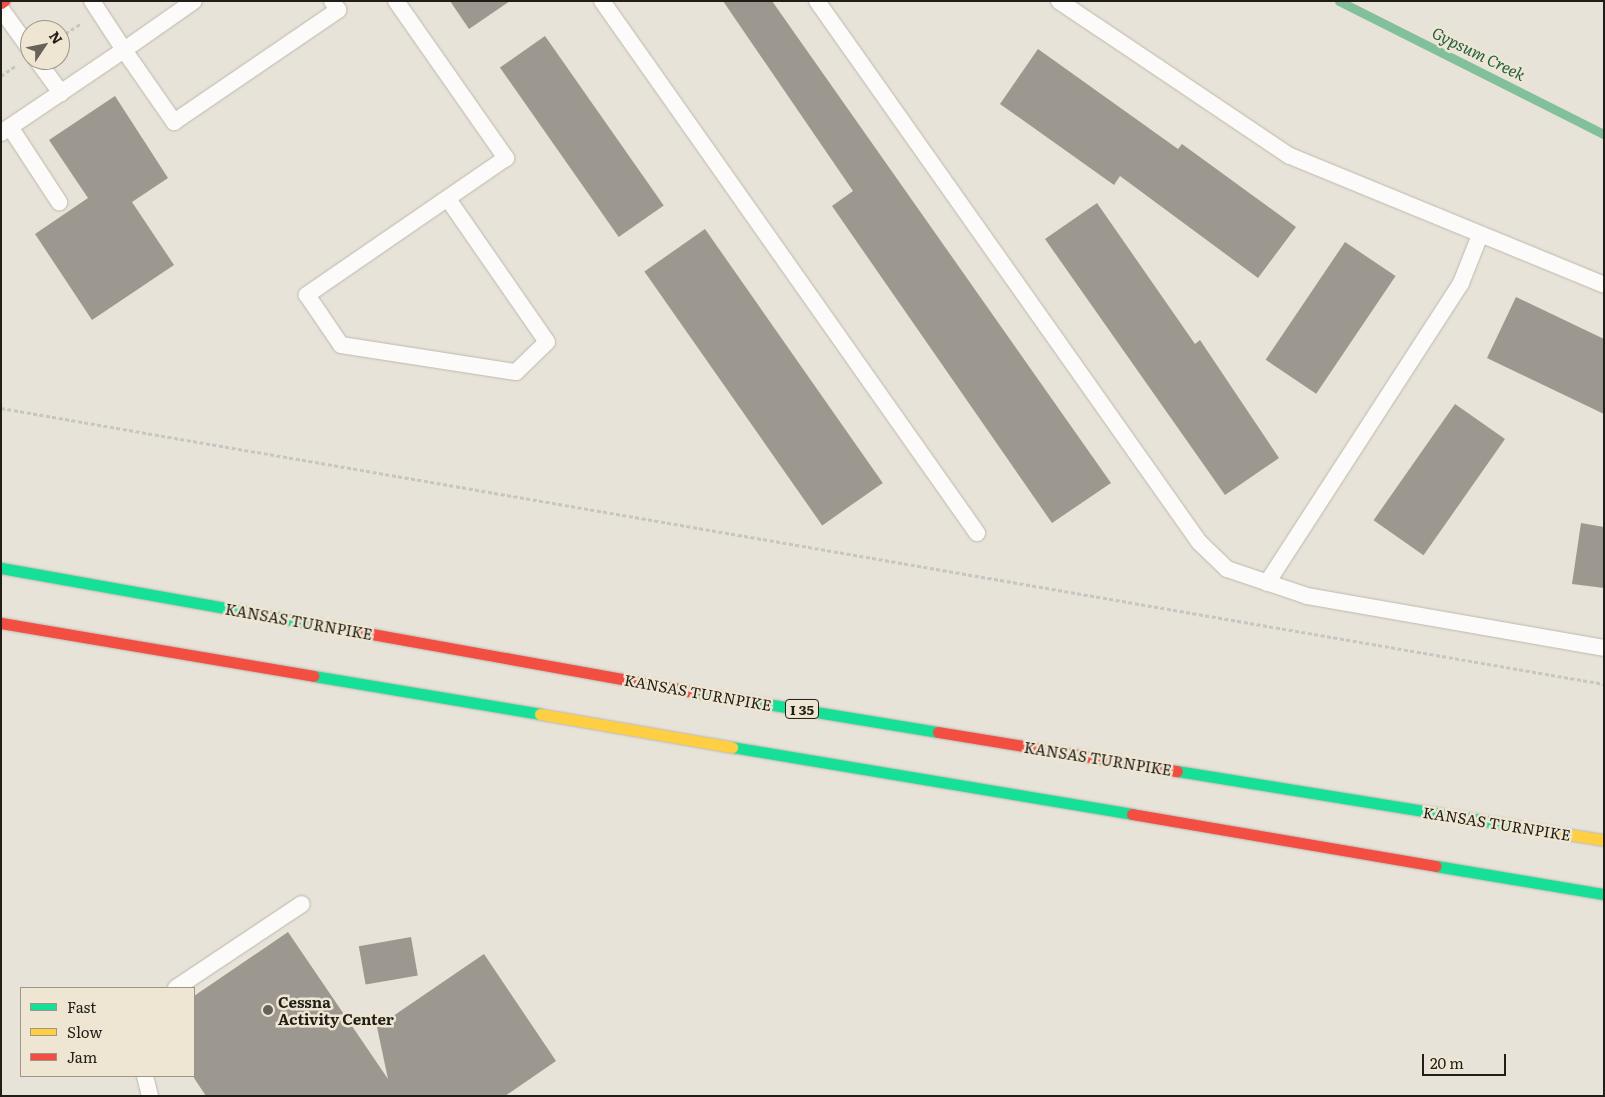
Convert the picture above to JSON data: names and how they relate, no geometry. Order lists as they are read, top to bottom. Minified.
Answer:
{"streets":{"highway":["KANSAS TURNPIKE","I 35"]},"water":["Gypsum Creek"],"places":["Cessna Activity Center"],"legend":["Fast","Slow","Jam"],"scale_bar":"20 m","north":"top right"}
